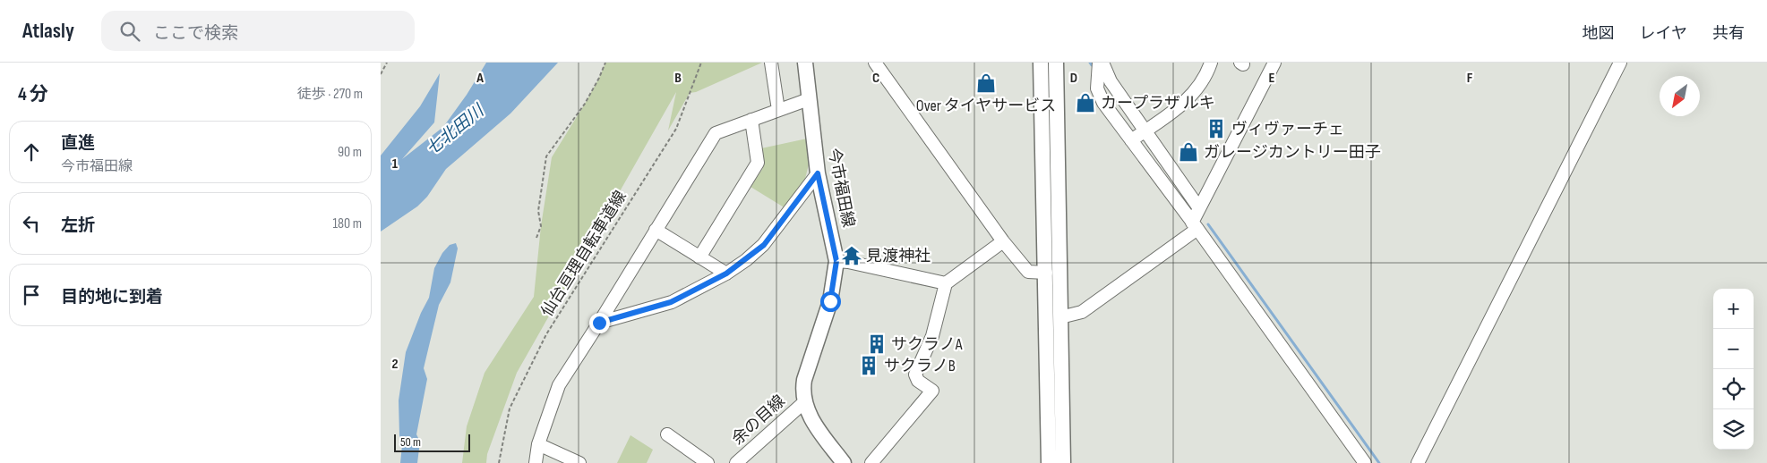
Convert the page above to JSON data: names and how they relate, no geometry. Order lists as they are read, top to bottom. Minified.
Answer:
{"streets":{"main road":["今市福田線"],"street":["余の目線"],"path":["仙台亘理自転車道線"]},"crossings":[["今市福田線","余の目線"]],"water":["七北田川"],"places":{"shop":["Over タイヤサービス","カープラザ ルキ","ガレージカントリー田子"],"building":["ヴィヴァーチェ","サクラノA","サクラノB"],"temple":["見渡神社"]},"scale_bar":"50 m","north":"bottom left","page":{"header":"Atlasly","search":"ここで検索","nav":["地図","レイヤ","共有"],"heading":["4 分","徒歩 · 270 m"],"list":[["直進","今市福田線","90 m"],["左折","180 m"],"目的地に到着"],"map_buttons":["+","−"],"scale":"50 m"},"grid":{"columns":["A","B","C","D","E","F"],"rows":["1","2"]}}
